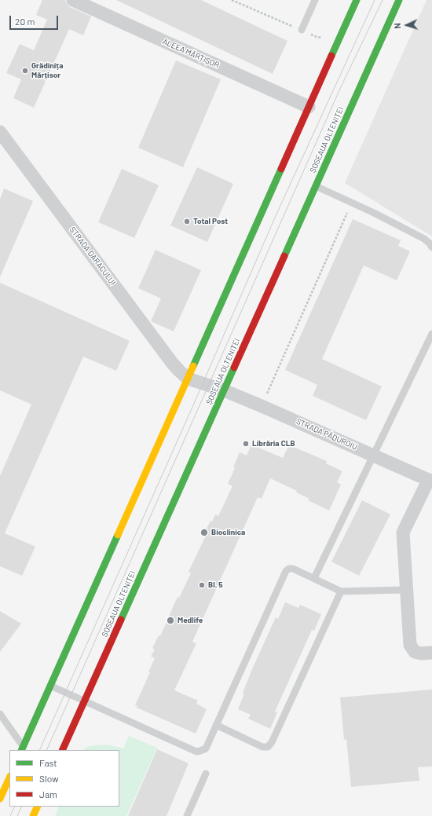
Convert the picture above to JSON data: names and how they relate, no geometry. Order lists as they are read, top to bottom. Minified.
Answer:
{"streets":{"main road":["ȘOSEAUA OLTENIȚEI"],"street":["ALEEA MĂRȚIȘOR","STRADA DARACULUI","STRADA PĂDUROIU"]},"crossings":[["ȘOSEAUA OLTENIȚEI","STRADA PĂDUROIU"],["STRADA DARACULUI","STRADA PĂDUROIU"]],"places":["Grădinița Mărțisor","Total Post","Librăria CLB","Bioclinica","Bl. 5","Medlife"],"legend":["Fast","Slow","Jam"],"scale_bar":"20 m","north":"left"}
